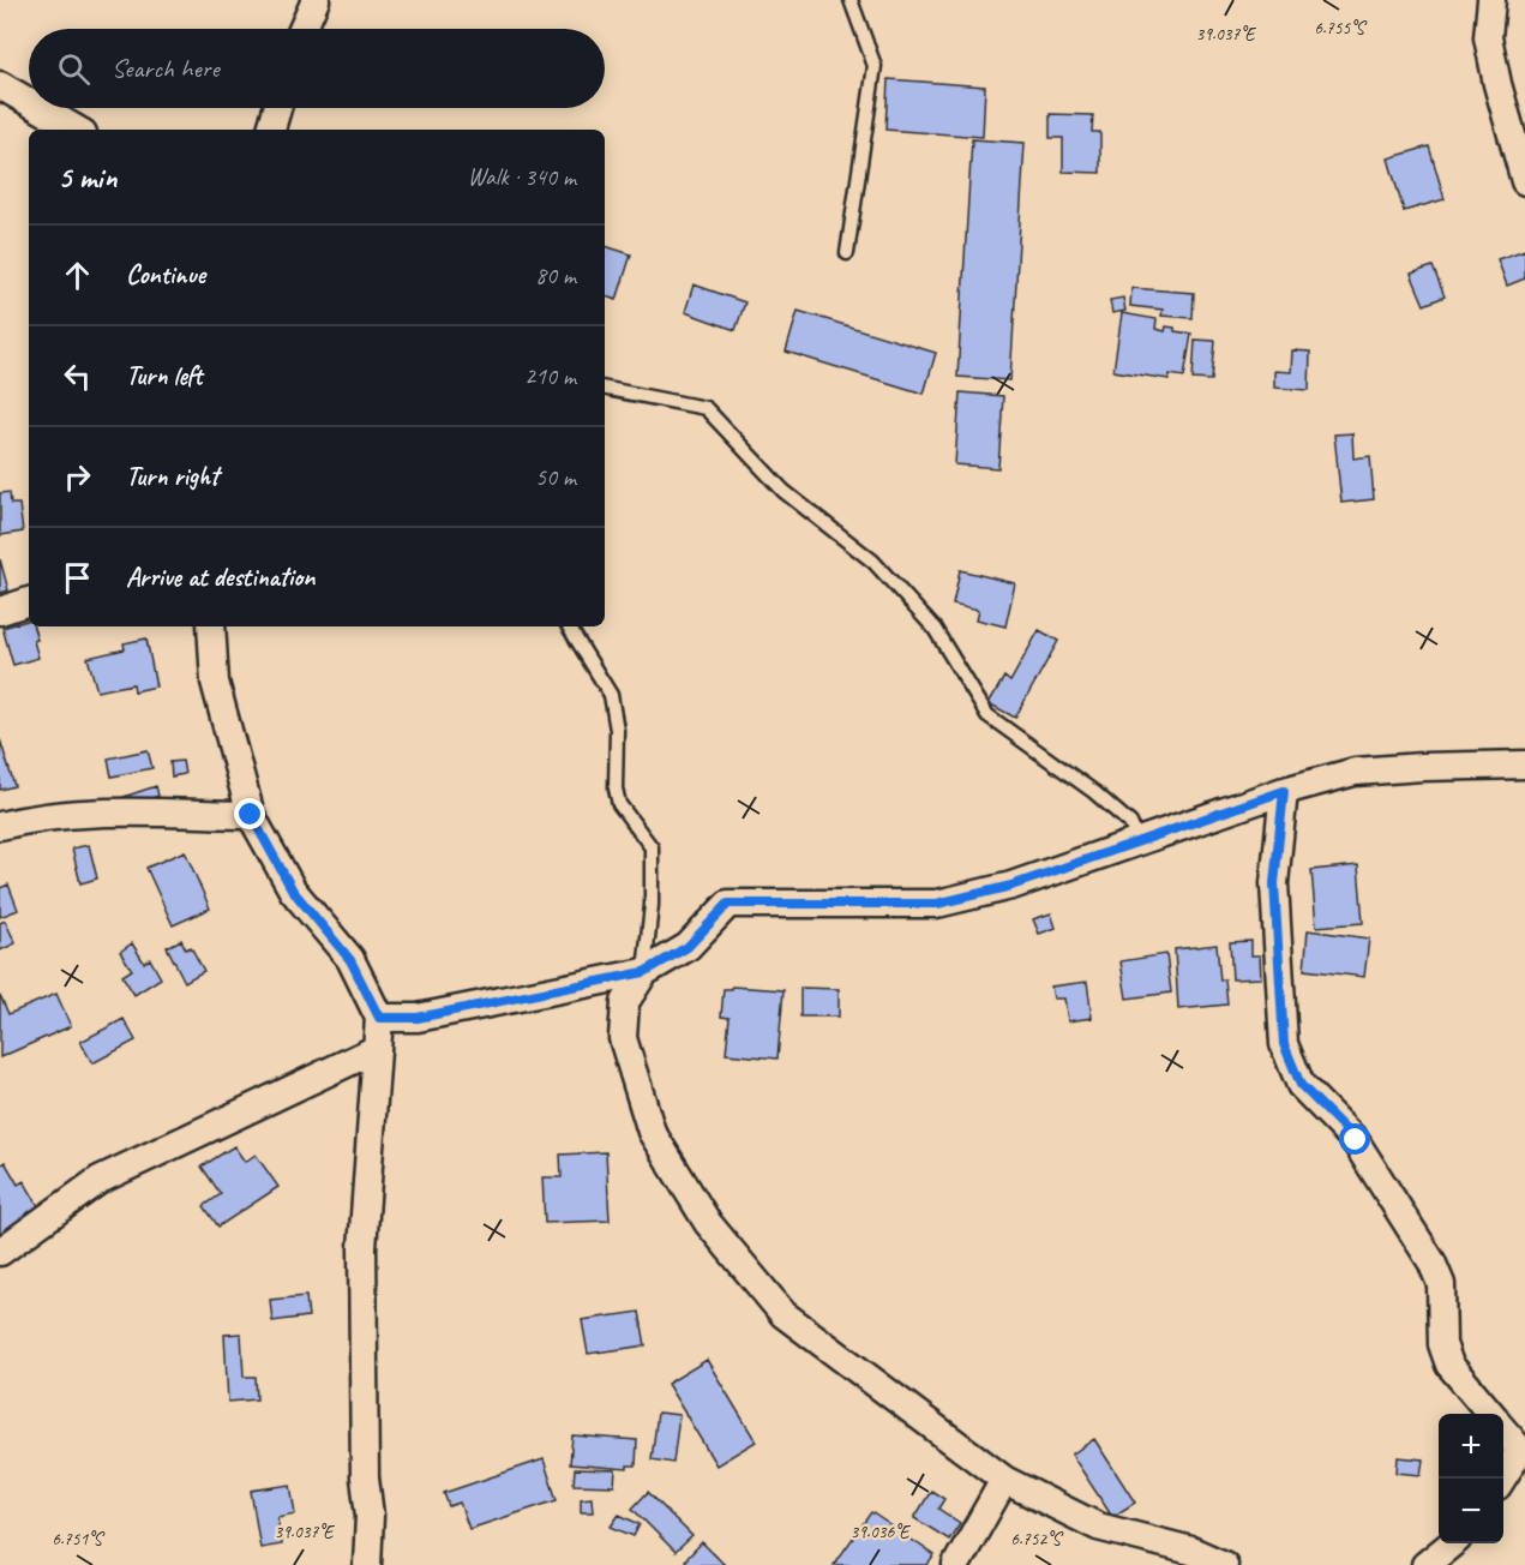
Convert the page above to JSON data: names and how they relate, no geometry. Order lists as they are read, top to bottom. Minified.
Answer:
{"page":{"search":"Search here","heading":["5 min","Walk · 340 m"],"list":[["Continue","80 m"],["Turn left","210 m"],["Turn right","50 m"],"Arrive at destination"],"map_buttons":["+","−"]},"coordinates":["6.755°S","39.037°E","39.036°E","6.751°S","6.752°S"]}
